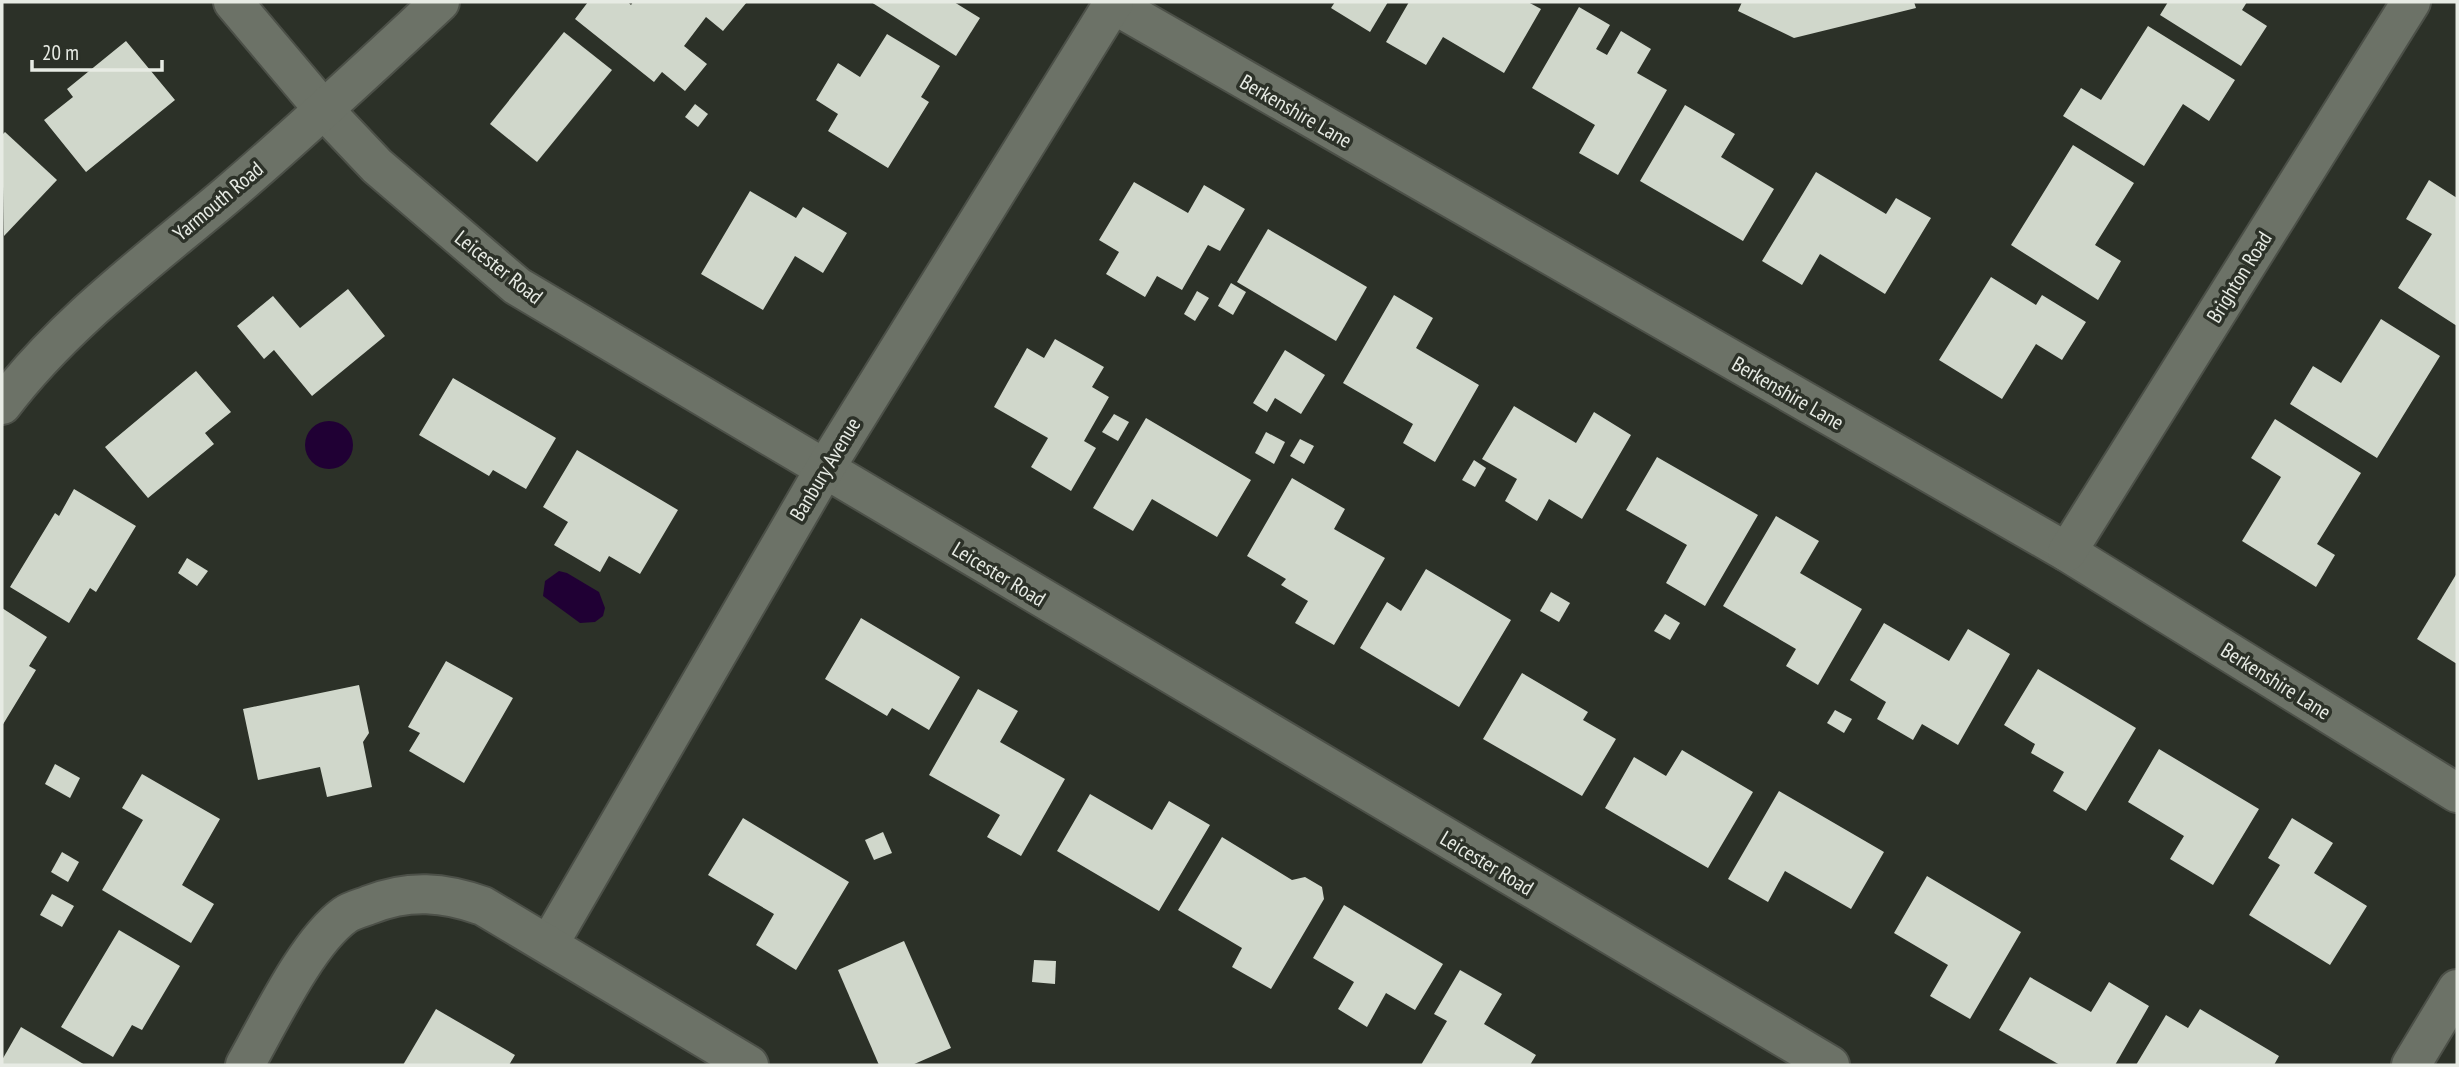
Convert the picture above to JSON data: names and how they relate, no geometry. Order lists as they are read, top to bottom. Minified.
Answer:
{"streets":{"street":["Berkenshire Lane","Yarmouth Road","Leicester Road","Brighton Road","Banbury Avenue"]},"crossings":[["Berkenshire Lane","Brighton Road"],["Berkenshire Lane","Banbury Avenue"],["Yarmouth Road","Leicester Road"],["Leicester Road","Banbury Avenue"]],"scale_bar":"20 m"}
